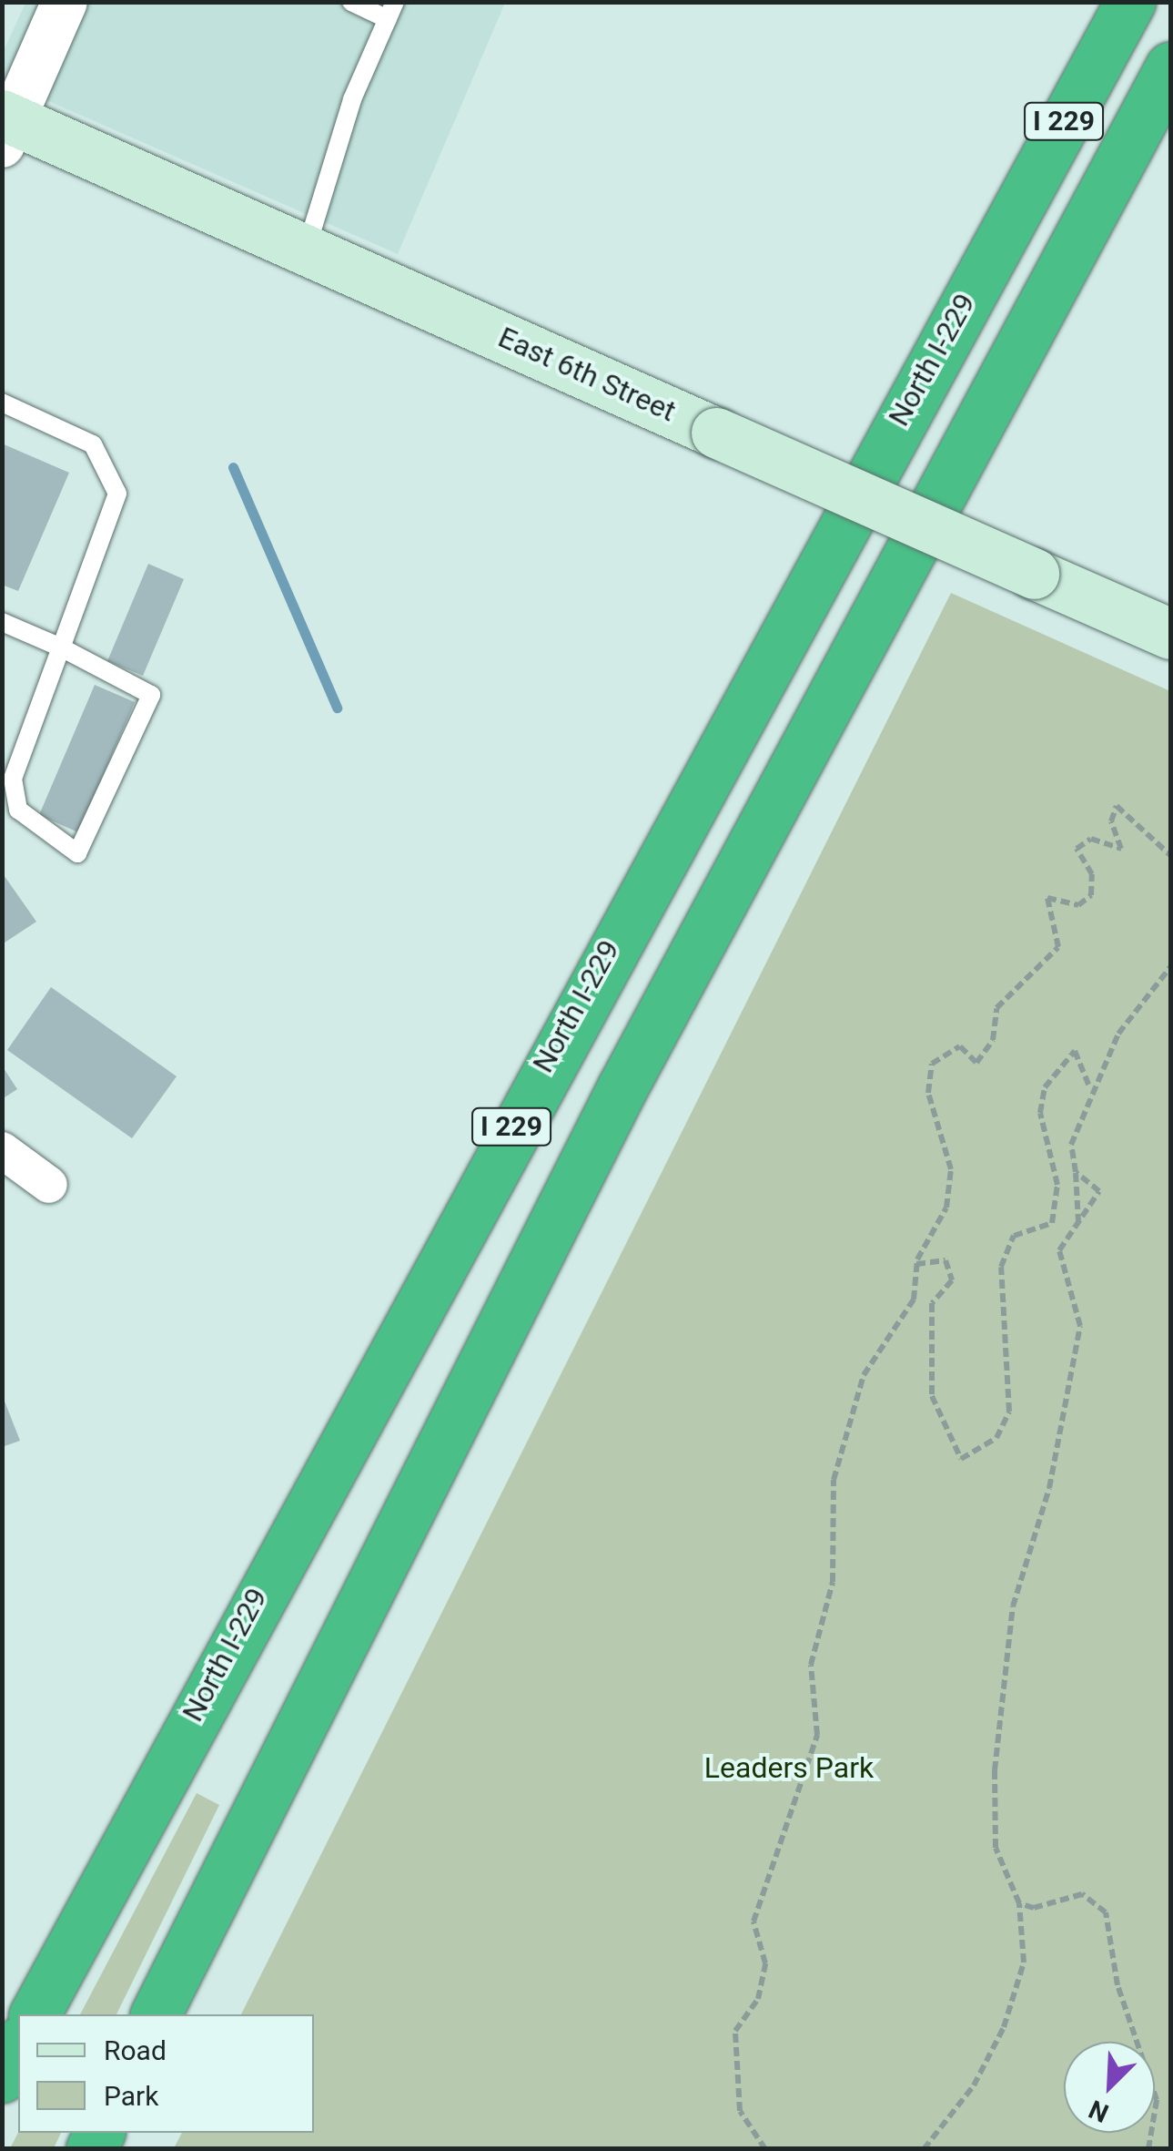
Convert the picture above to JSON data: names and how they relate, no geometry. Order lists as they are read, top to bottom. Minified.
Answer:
{"streets":{"highway":["I 229","North I-229"],"main road":["East 6th Street"]},"parks":["Leaders Park"],"legend":["Road","Park"],"north":"bottom left"}
